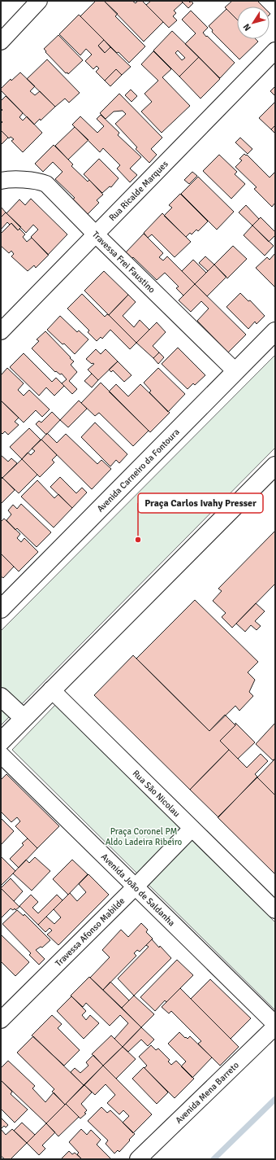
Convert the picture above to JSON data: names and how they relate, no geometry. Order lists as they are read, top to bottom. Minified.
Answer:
{"streets":{"main road":["Avenida Carneiro da Fontoura"],"street":["Rua Ricalde Marques","Travessa Frei Faustino","Rua São Nicolau","Avenida João de Saldanha","Travessa Afonso Mabilde","Avenida Mena Barreto"]},"crossings":[["Rua Ricalde Marques","Travessa Frei Faustino"],["Travessa Frei Faustino","Avenida Carneiro da Fontoura"],["Rua São Nicolau","Travessa Afonso Mabilde"],["Avenida João de Saldanha","Travessa Afonso Mabilde"],["Avenida João de Saldanha","Avenida Mena Barreto"]],"parks":["Praça Coronel PM Aldo Ladeira Ribeiro"],"places":["Praça Carlos Ivahy Presser"],"north":"bottom left"}
